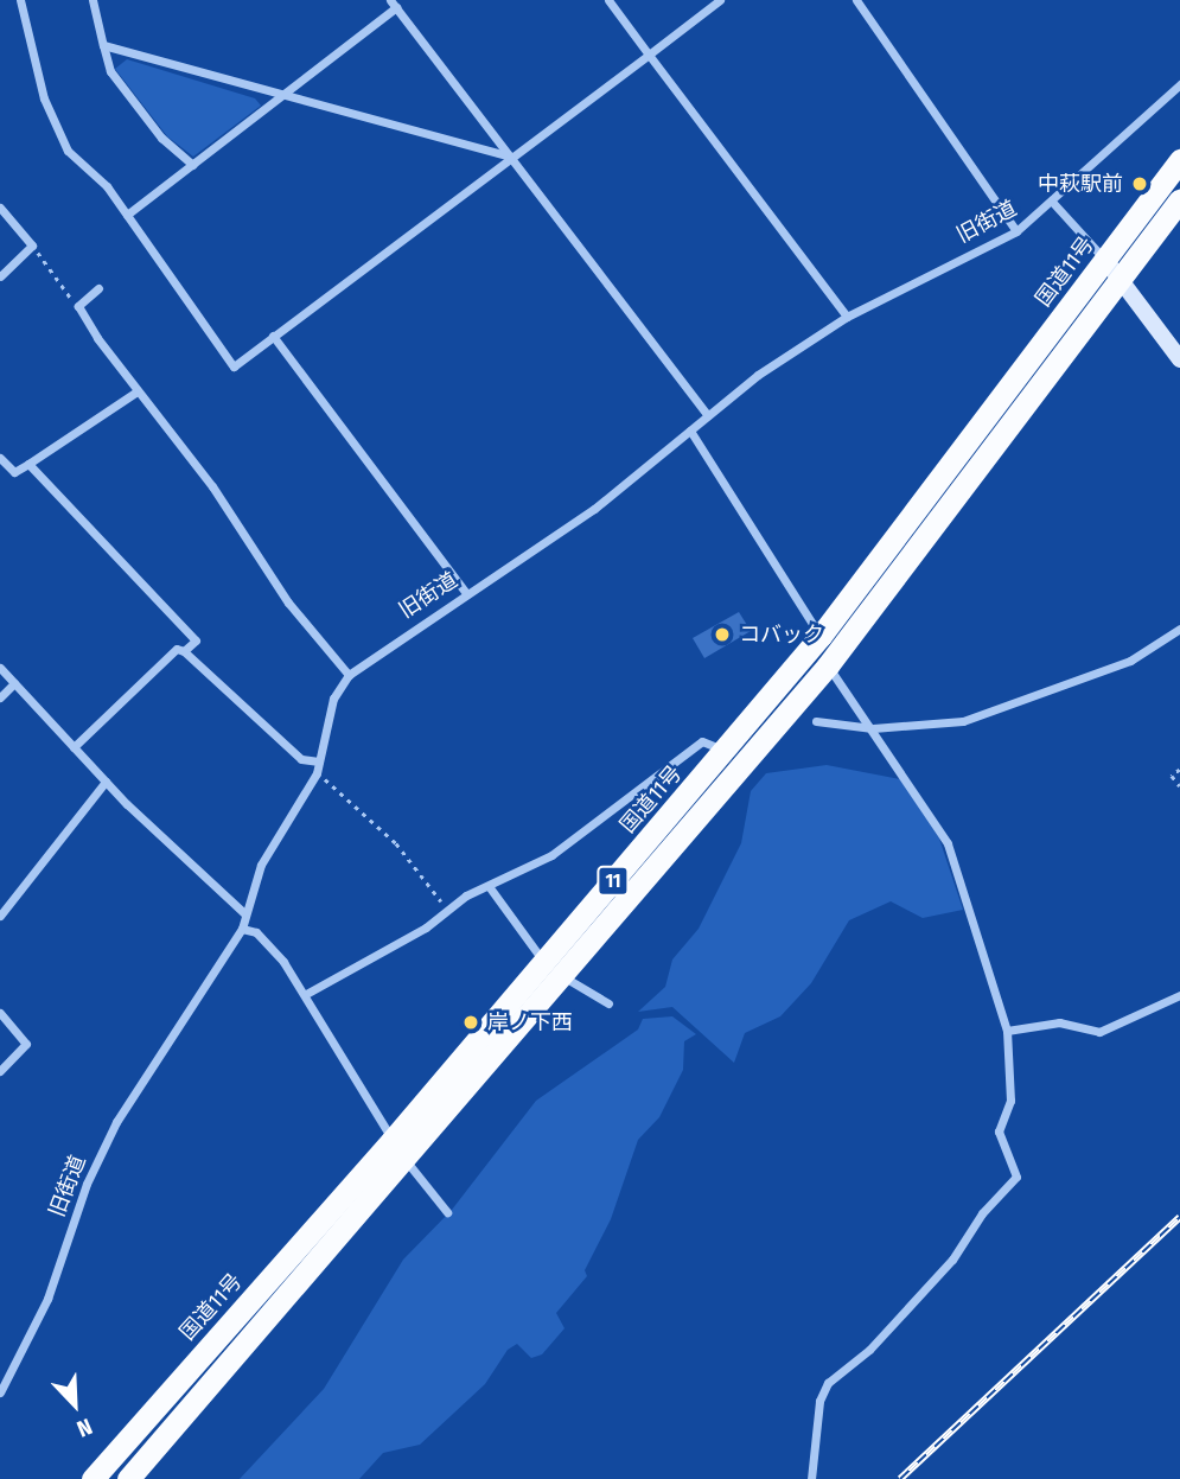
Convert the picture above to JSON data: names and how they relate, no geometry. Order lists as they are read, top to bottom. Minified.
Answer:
{"streets":{"highway":["国道11号","11"],"street":["旧街道"]},"places":["中萩駅前","コバック","岸ノ下西"],"north":"bottom right"}
